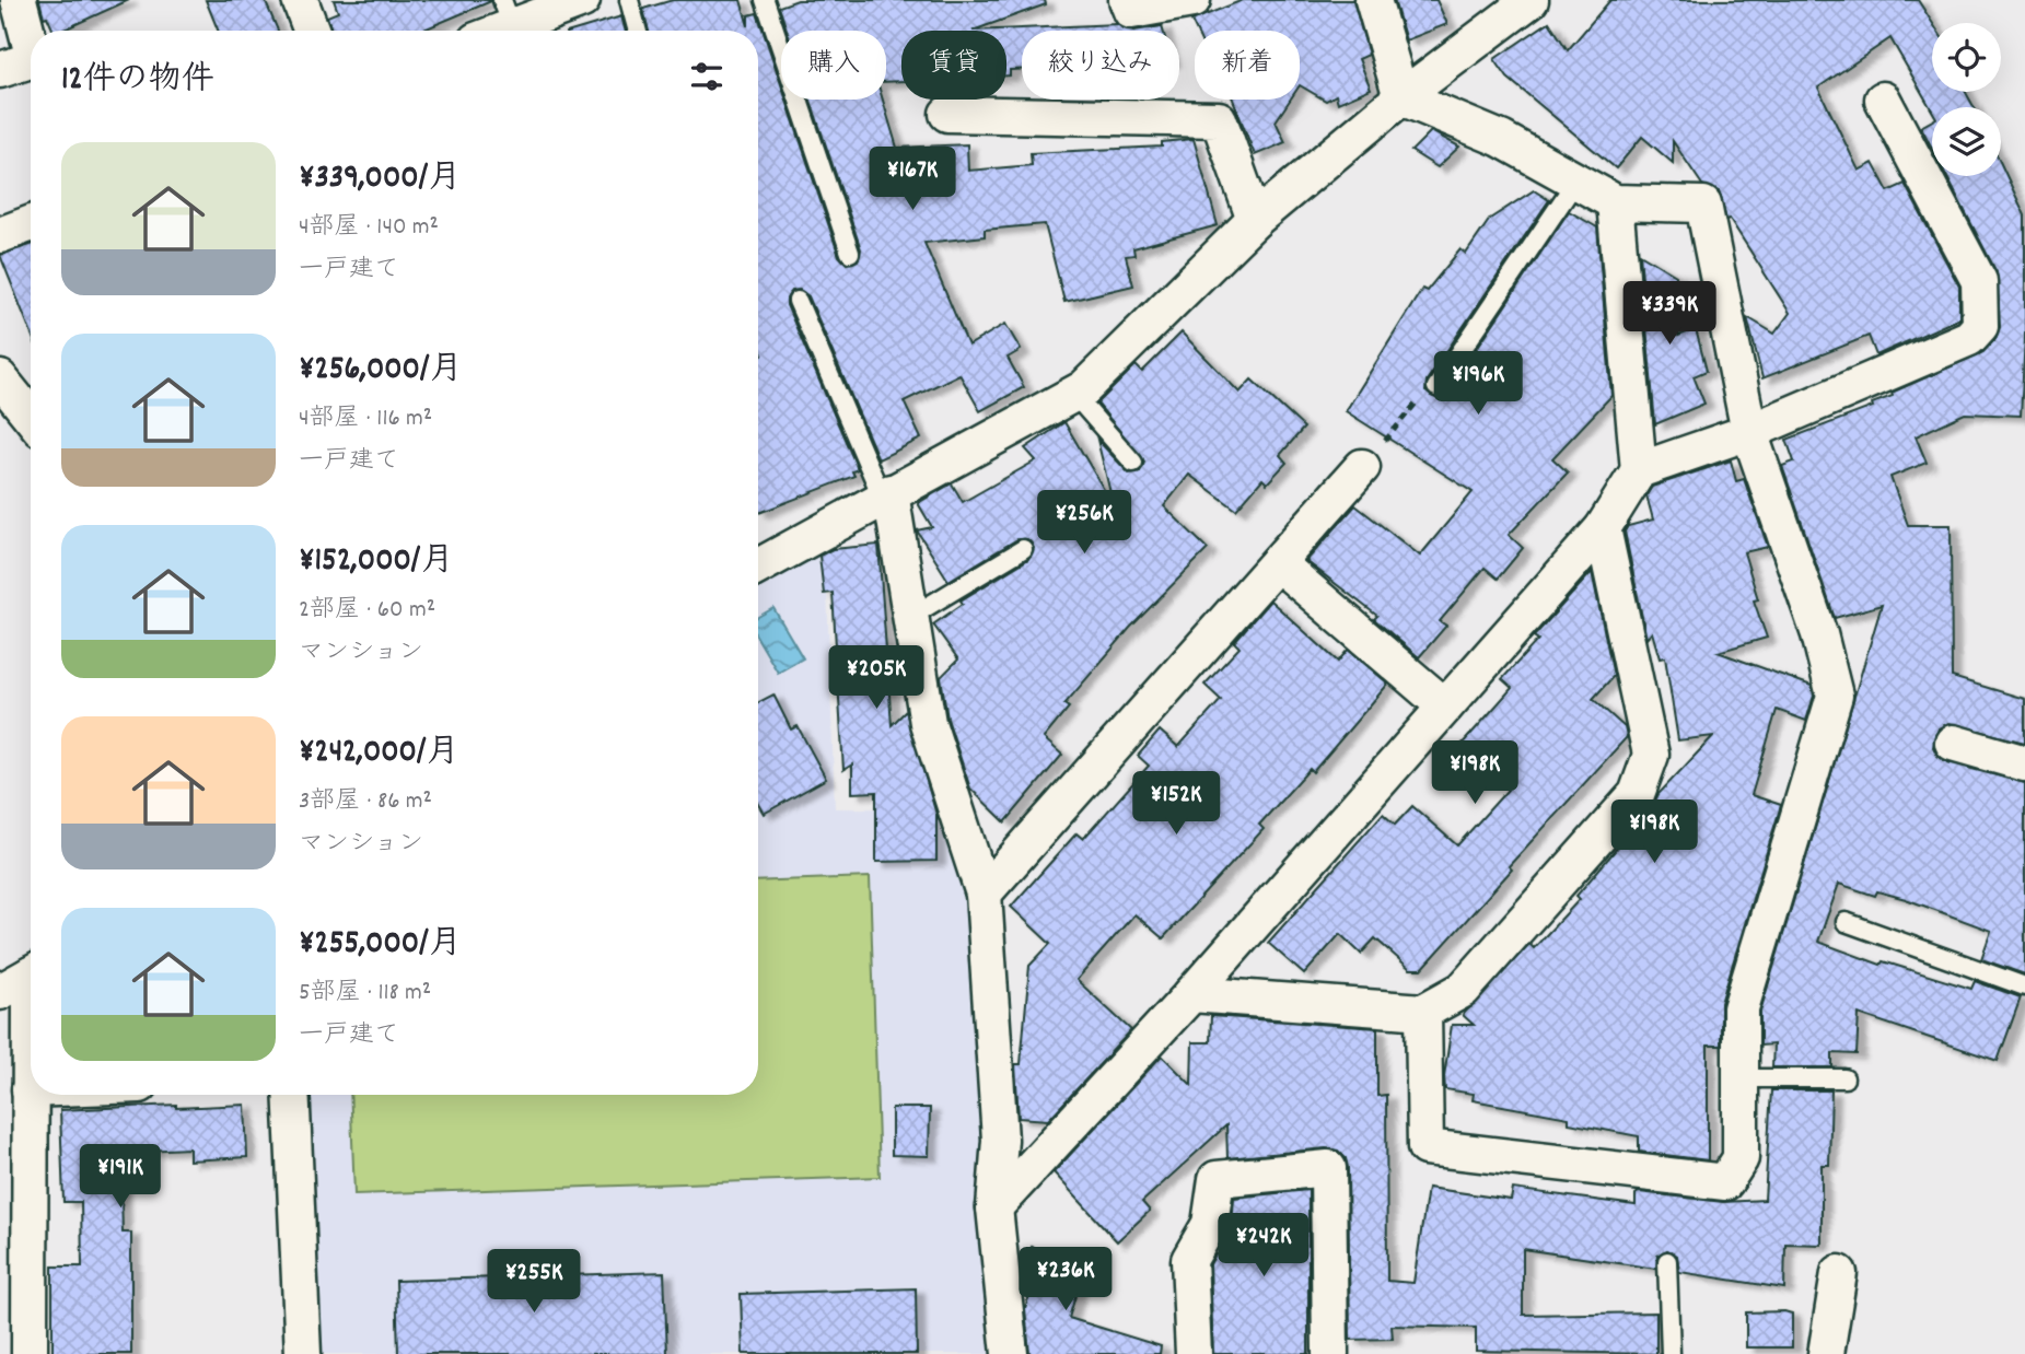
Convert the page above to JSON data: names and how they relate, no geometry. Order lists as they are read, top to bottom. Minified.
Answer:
{"page":{"chip":["購入","賃貸","絞り込み","新着"],"heading":"12件の物件","list":[{"name":"¥339,000/月","note":"4部屋 · 140 m² · 一戸建て"},{"name":"¥256,000/月","note":"4部屋 · 116 m² · 一戸建て"},{"name":"¥152,000/月","note":"2部屋 · 60 m² · マンション"},{"name":"¥242,000/月","note":"3部屋 · 86 m² · マンション"},{"name":"¥255,000/月","note":"5部屋 · 118 m² · 一戸建て"}],"price":["¥167K","¥339K","¥196K","¥256K","¥205K","¥198K","¥152K","¥198K","¥191K","¥242K","¥236K","¥255K"]}}
